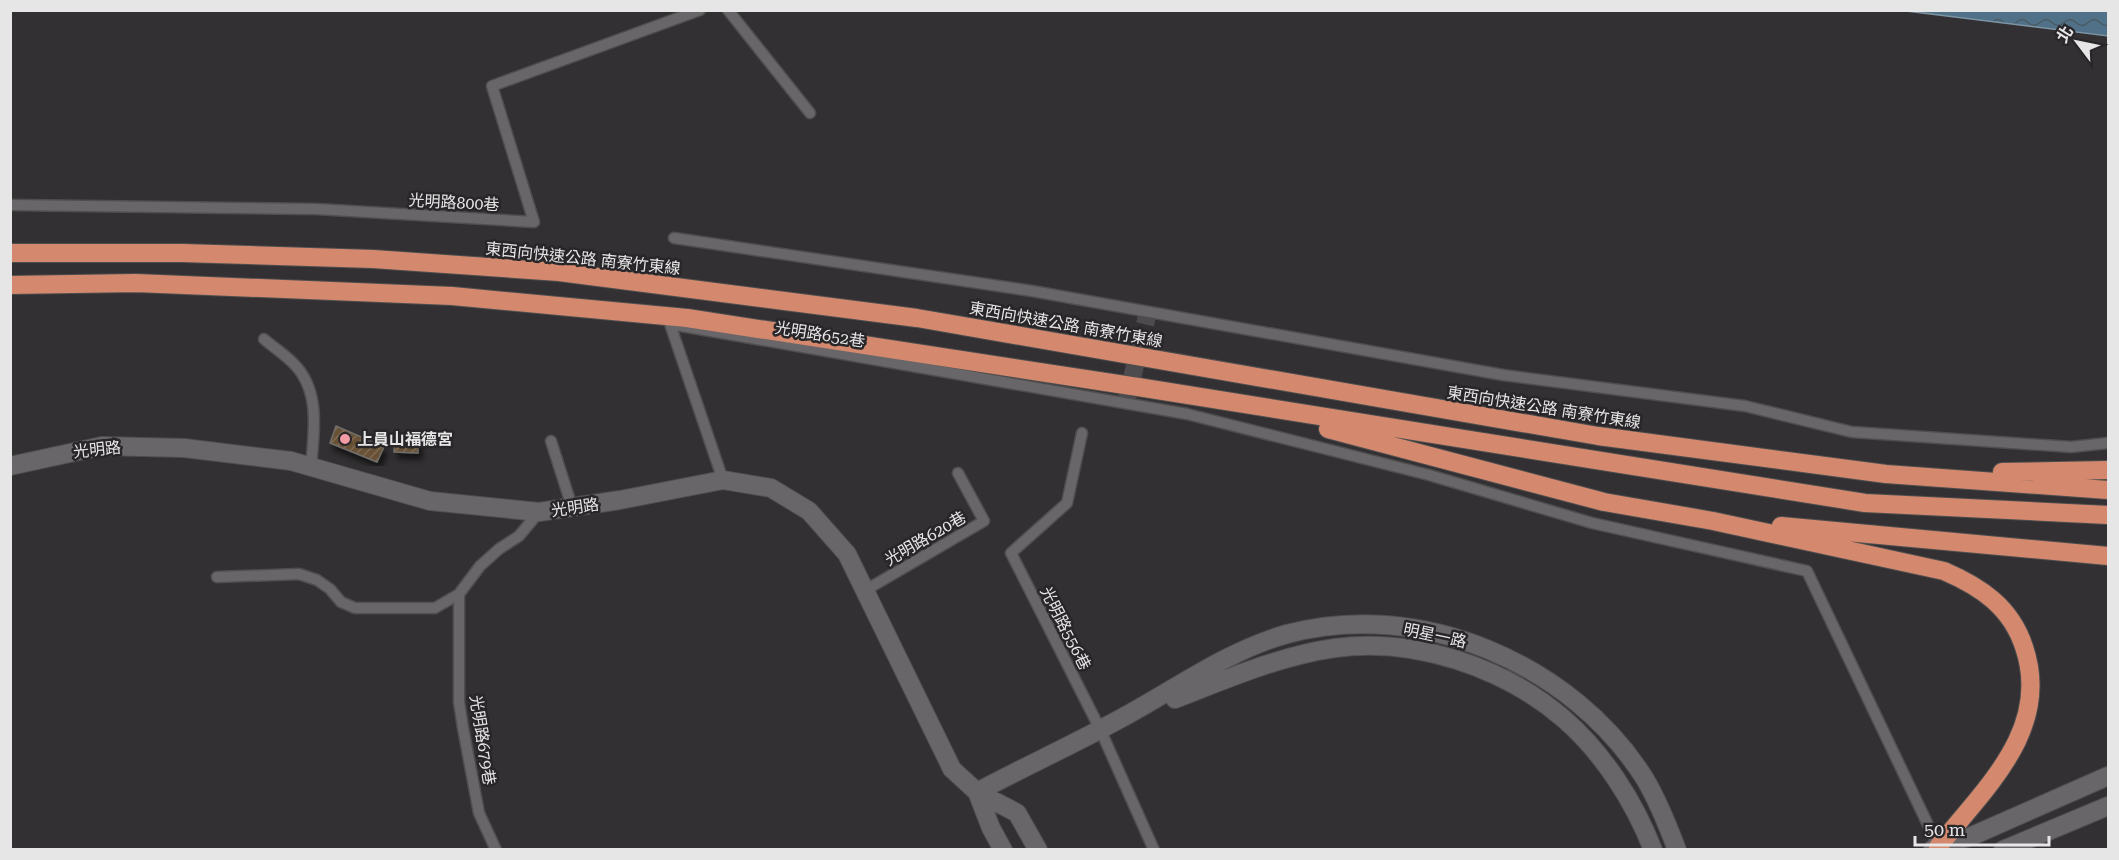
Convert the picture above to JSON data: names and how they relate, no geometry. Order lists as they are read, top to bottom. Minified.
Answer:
{"streets":{"highway":["東西向快速公路 南寮竹東線"],"street":["光明路","明星一路"],"lane":["光明路800巷","光明路652巷","光明路620巷","光明路556巷","光明路679巷"]},"crossings":[["光明路652巷","光明路"],["光明路","光明路620巷"],["光明路","明星一路"],["光明路556巷","明星一路"]],"places":["上員山福德宮"],"scale_bar":"50 m","north":"top left"}
